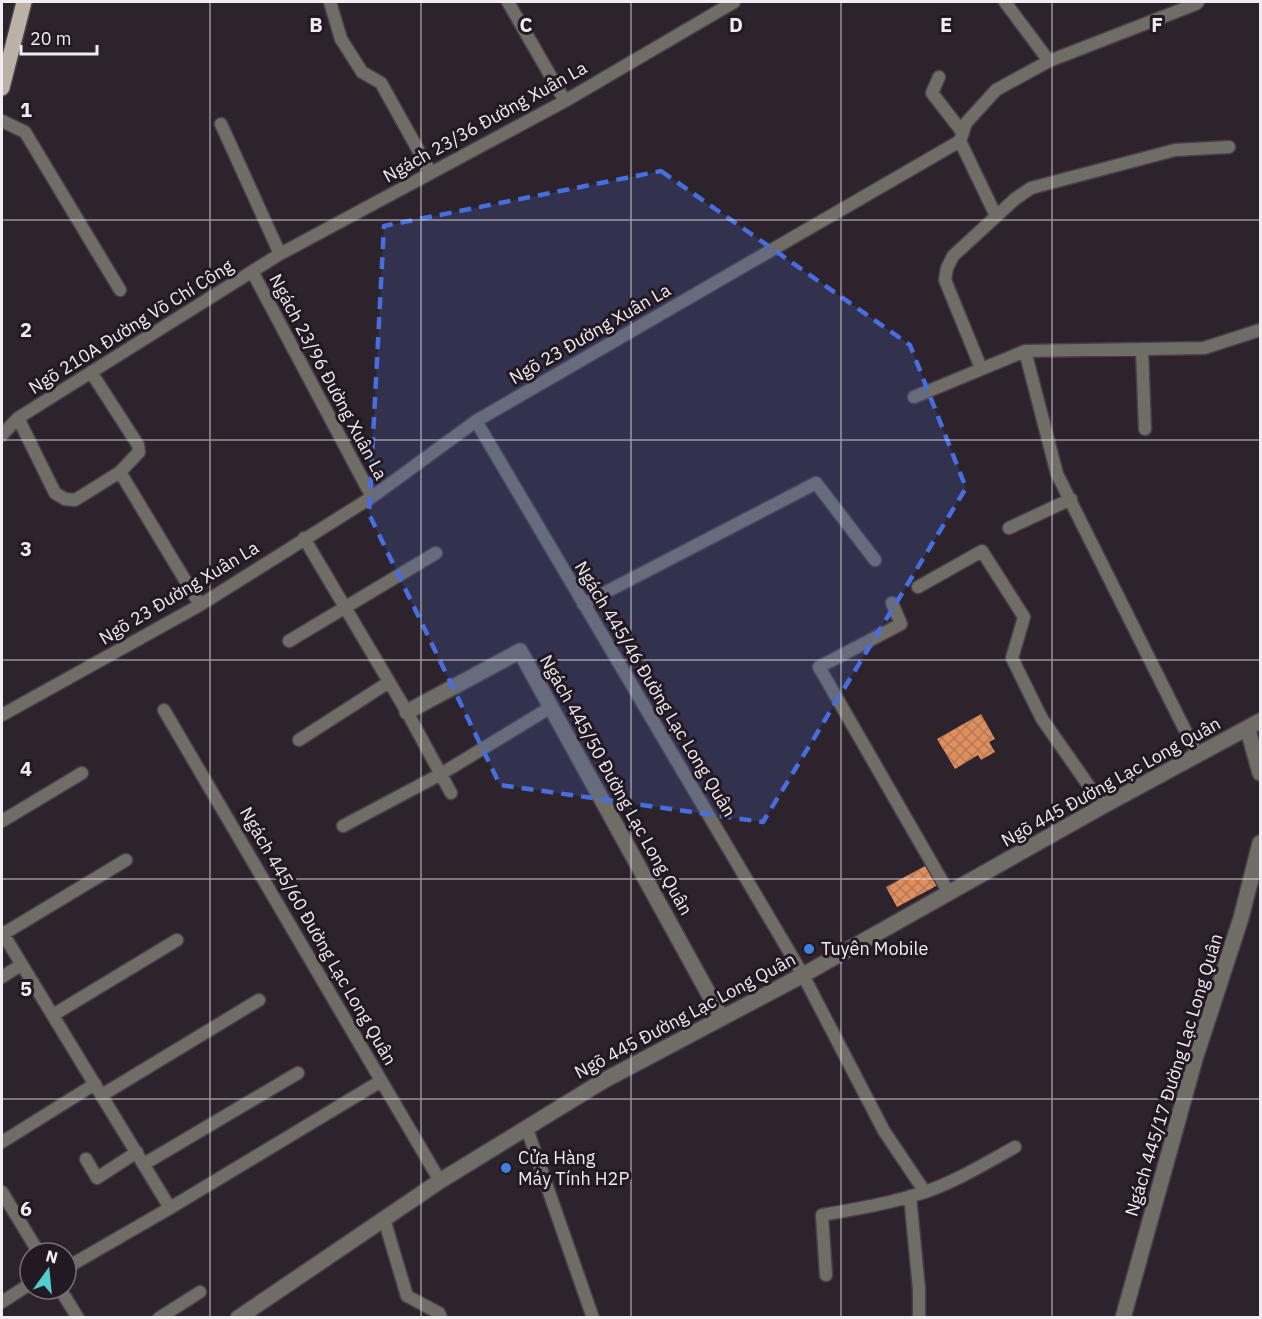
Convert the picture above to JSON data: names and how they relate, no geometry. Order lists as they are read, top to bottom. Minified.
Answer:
{"streets":{"street":["Ngõ 445 Đường Lạc Long Quân","Ngách 445/50 Đường Lạc Long Quân","Ngách 445/17 Đường Lạc Long Quân"],"lane":["Ngách 23/36 Đường Xuân La","Ngõ 210A Đường Võ Chí Công","Ngõ 23 Đường Xuân La","Ngách 23/96 Đường Xuân La","Ngách 445/46 Đường Lạc Long Quân","Ngách 445/60 Đường Lạc Long Quân"]},"crossings":[["Ngách 23/36 Đường Xuân La","Ngõ 210A Đường Võ Chí Công"],["Ngách 23/36 Đường Xuân La","Ngách 23/96 Đường Xuân La"],["Ngõ 210A Đường Võ Chí Công","Ngách 23/96 Đường Xuân La"],["Ngõ 23 Đường Xuân La","Ngách 23/96 Đường Xuân La"],["Ngõ 23 Đường Xuân La","Ngách 445/46 Đường Lạc Long Quân"],["Ngách 445/46 Đường Lạc Long Quân","Ngõ 445 Đường Lạc Long Quân"],["Ngõ 445 Đường Lạc Long Quân","Ngách 445/50 Đường Lạc Long Quân"],["Ngõ 445 Đường Lạc Long Quân","Ngách 445/60 Đường Lạc Long Quân"]],"places":["Tuyên Mobile","Cửa Hàng Máy Tính H2P"],"scale_bar":"20 m","north":"top","grid":{"columns":["B","C","D","E","F"],"rows":["1","2","3","4","5","6"]}}
